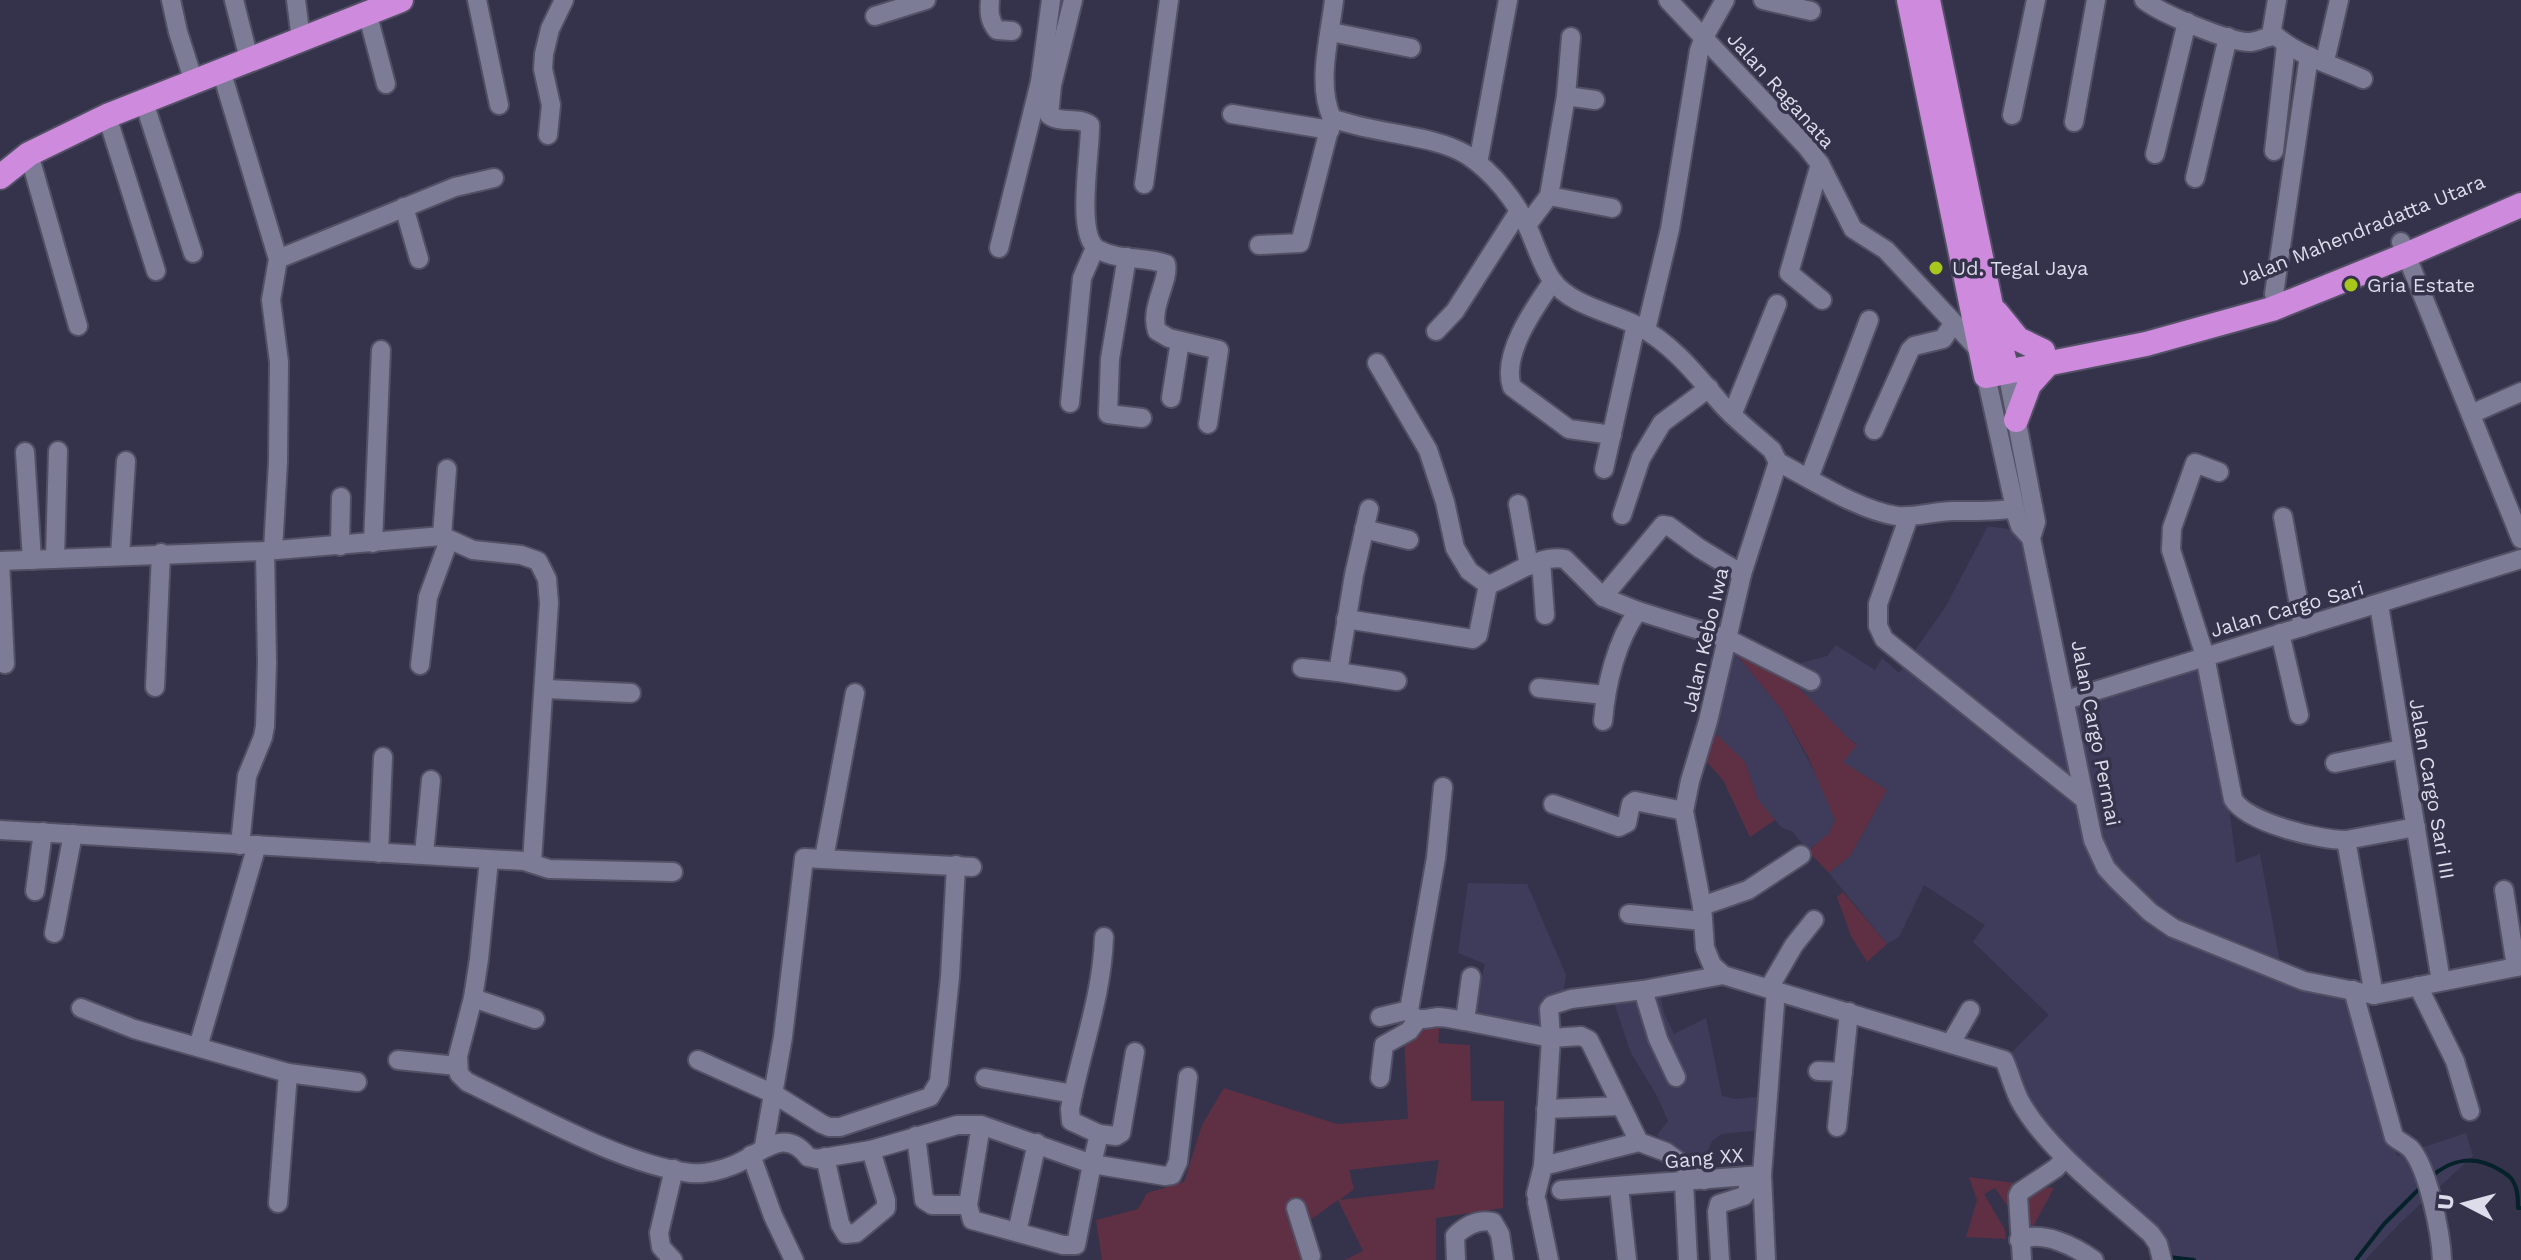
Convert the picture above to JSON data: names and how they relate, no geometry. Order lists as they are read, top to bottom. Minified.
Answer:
{"streets":{"highway":["Jalan Mahendradatta Utara","Jalan Cargo Permai"],"street":["Jalan Raganata","Jalan Cargo Sari","Jalan Kebo Iwa","Jalan Cargo Sari III","Gang XX"]},"crossings":[["Jalan Raganata","Jalan Mahendradatta Utara"],["Jalan Raganata","Jalan Cargo Permai"],["Jalan Mahendradatta Utara","Jalan Cargo Permai"],["Jalan Cargo Sari","Jalan Cargo Permai"],["Jalan Cargo Sari","Jalan Cargo Sari III"],["Jalan Cargo Permai","Jalan Cargo Sari III"]],"places":["Ud. Tegal Jaya","Gria Estate"],"north":"left"}
